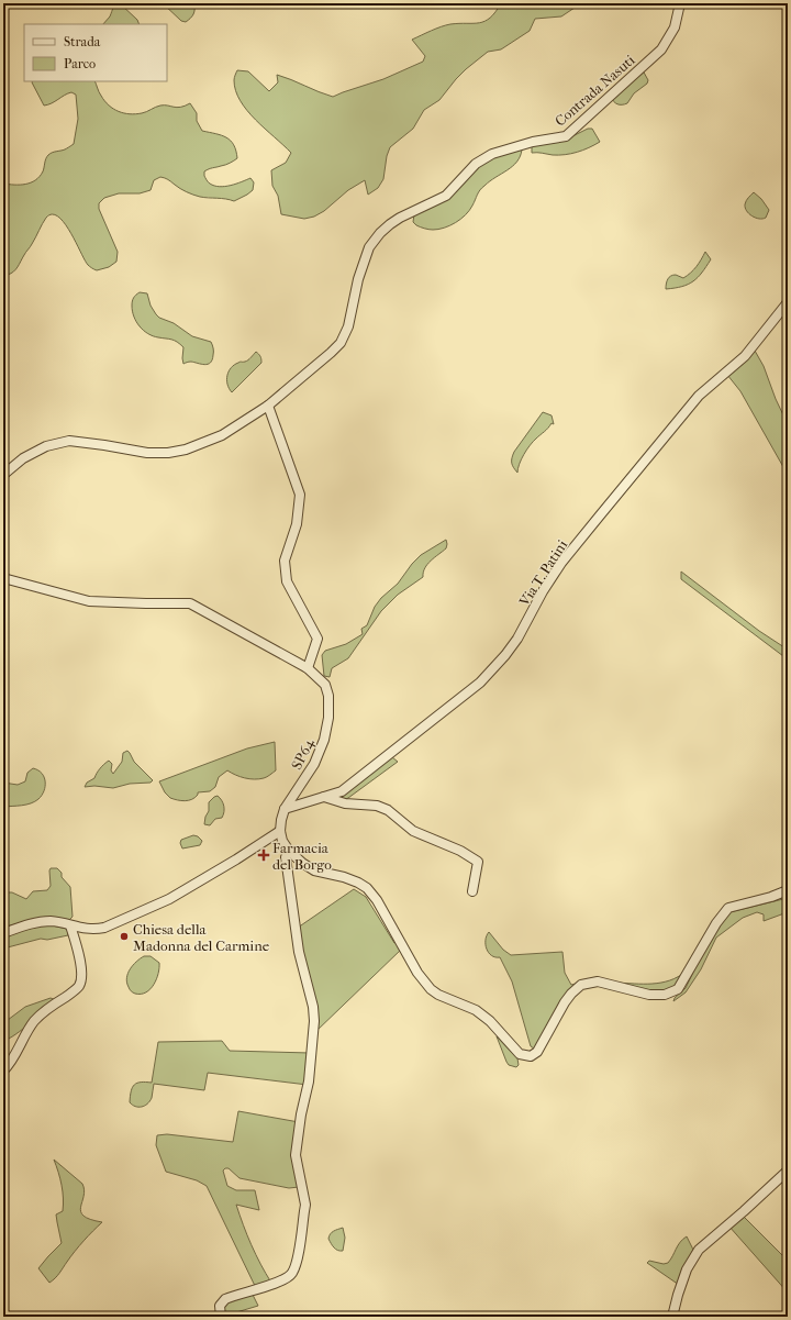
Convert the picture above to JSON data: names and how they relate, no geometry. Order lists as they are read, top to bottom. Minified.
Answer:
{"streets":{"street":["Contrada Nasuti","Via T. Patini","SP64"]},"crossings":[["Via T. Patini","SP64"]],"places":{"health":["Farmacia del Borgo"],"other":["Chiesa della Madonna del Carmine"]},"legend":["Strada","Parco"]}
